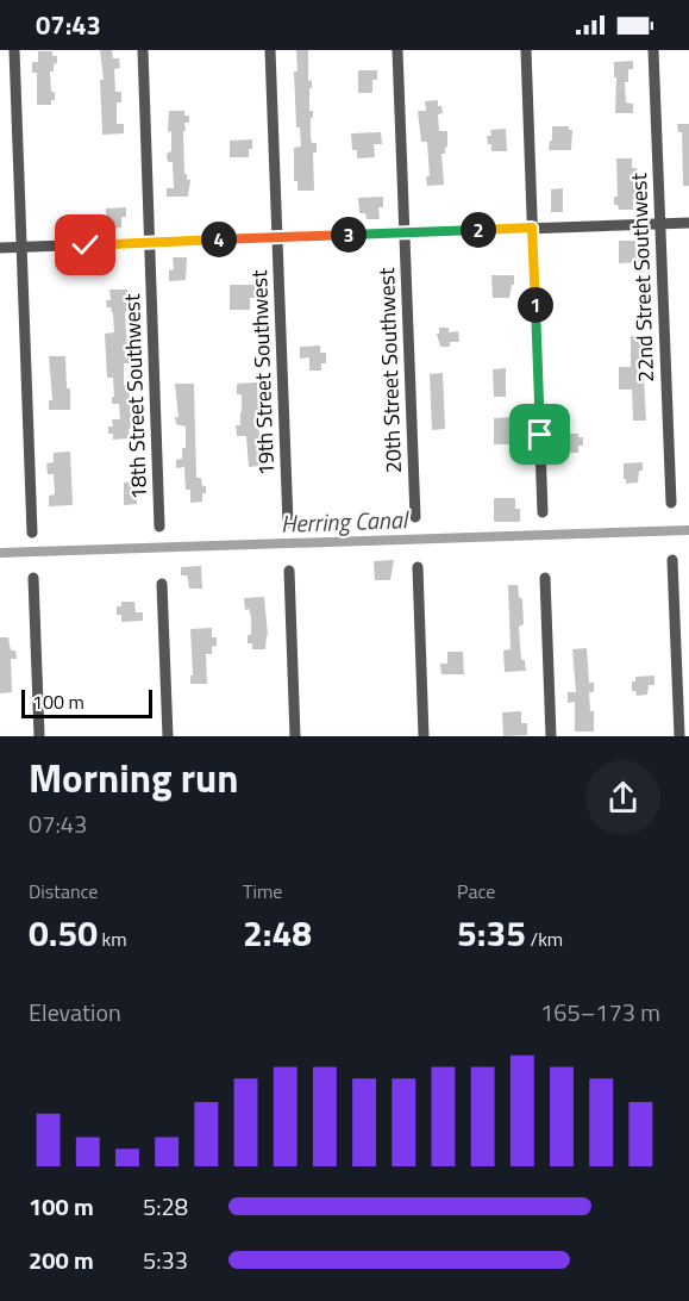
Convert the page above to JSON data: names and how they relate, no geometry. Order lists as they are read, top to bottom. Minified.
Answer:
{"streets":{"street":["22nd Street Southwest","20th Street Southwest","19th Street Southwest","18th Street Southwest"]},"water":["Herring Canal"],"scale_bar":"100 m","page":{"status":"07:43","pins":["2","3","4","1"],"scale":"100 m","heading":["Morning run","07:43"],"stats":[["Distance","0.50 km"],["Time","2:48"],["Pace","5:35 /km"]],"chart":["Elevation","165–173 m"],"list":[{"name":"100 m","note":"5:28"},{"name":"200 m","note":"5:33"}]}}
